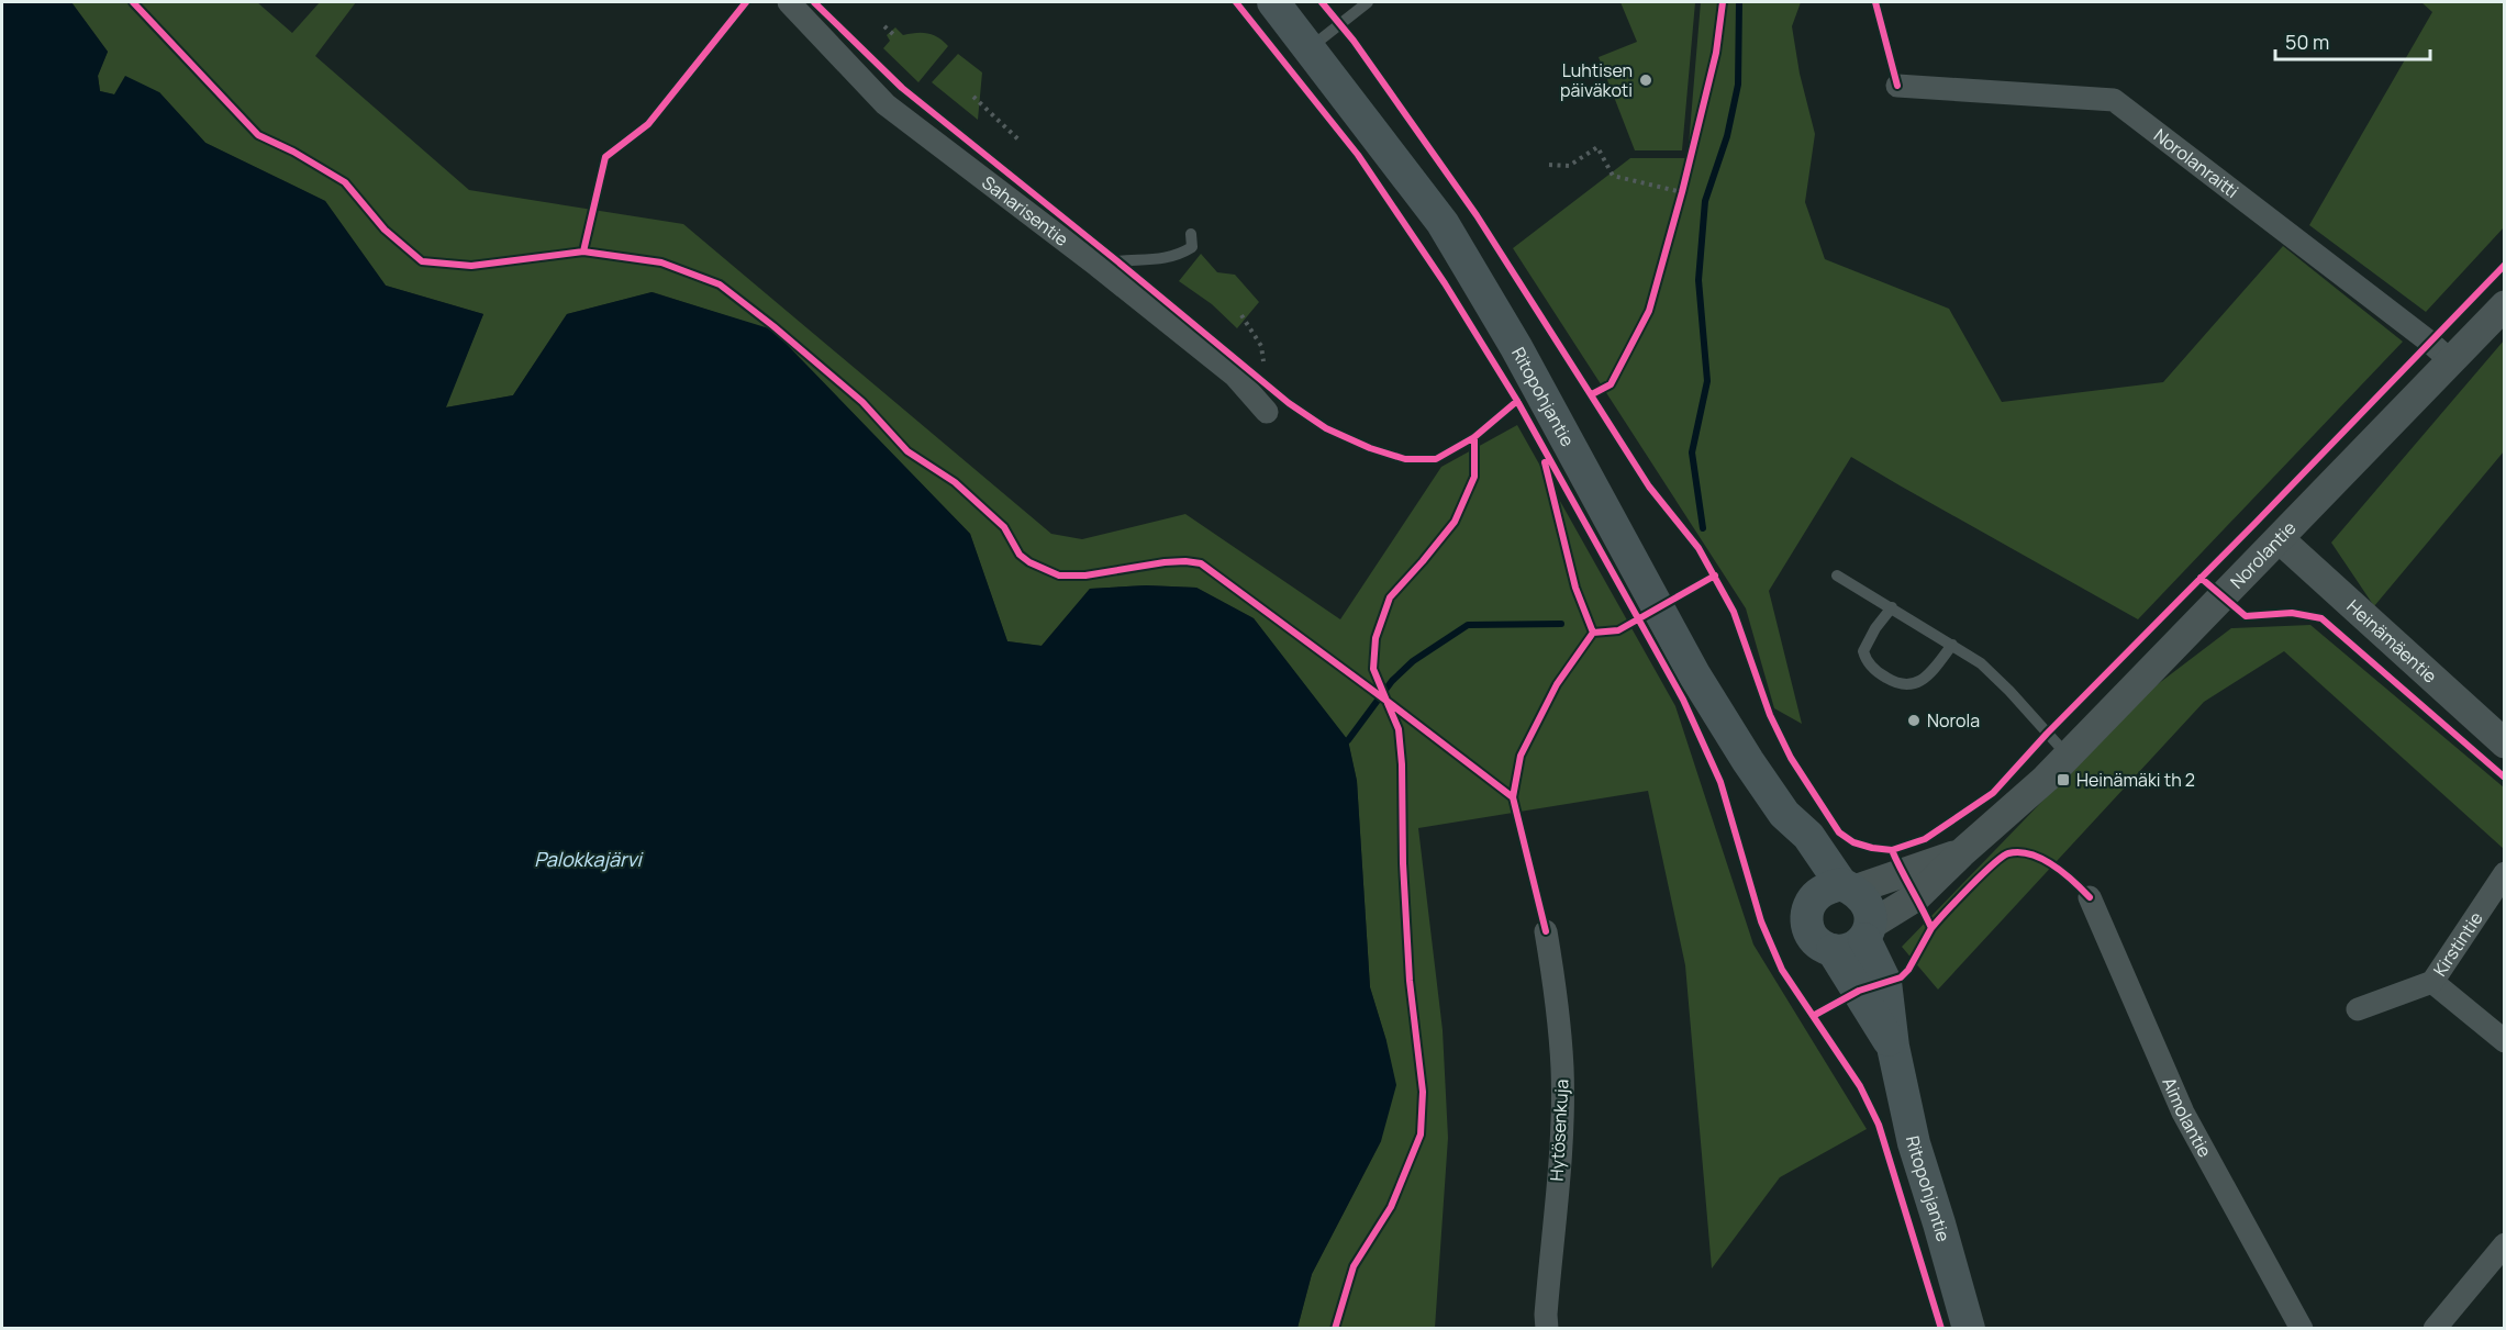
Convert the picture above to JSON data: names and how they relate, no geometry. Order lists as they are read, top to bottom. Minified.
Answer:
{"streets":{"main road":["Ritopohjantie"],"street":["Norolanraitti","Saharisentie","Norolantie","Heinämäentie","Kirstintie","Aimolantie","Hytösenkuja"]},"crossings":[["Norolanraitti","Norolantie"],["Ritopohjantie","Norolantie"],["Norolantie","Heinämäentie"]],"water":["Palokkajärvi"],"places":{"other":["Luhtisen päiväkoti","Norola"],"transit":["Heinämäki th 2"]},"scale_bar":"50 m"}
